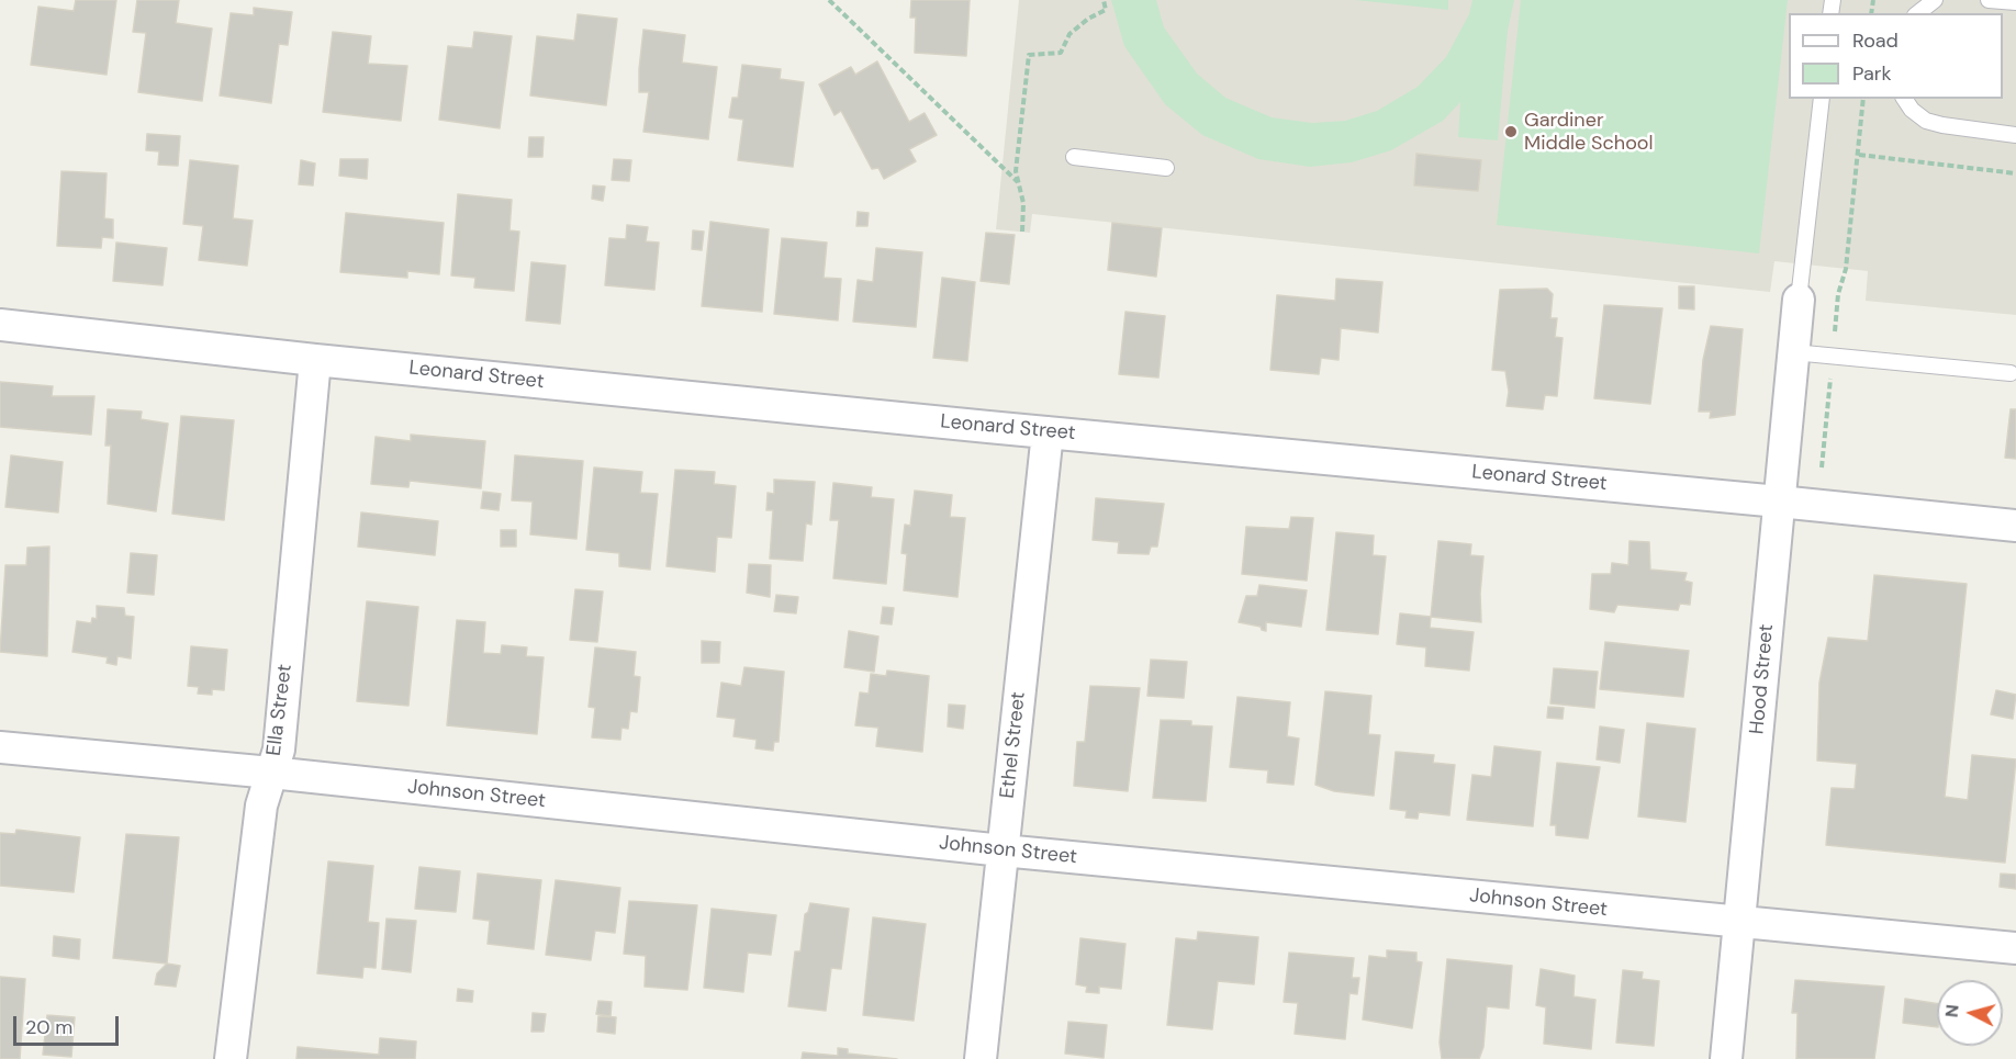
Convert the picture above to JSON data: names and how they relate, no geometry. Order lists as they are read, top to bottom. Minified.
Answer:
{"streets":{"street":["Leonard Street","Hood Street","Ella Street","Ethel Street","Johnson Street"]},"crossings":[["Leonard Street","Hood Street"],["Leonard Street","Ella Street"],["Leonard Street","Ethel Street"],["Hood Street","Johnson Street"],["Ella Street","Johnson Street"],["Ethel Street","Johnson Street"]],"places":["Gardiner Middle School"],"legend":["Road","Park"],"scale_bar":"20 m","north":"left"}
